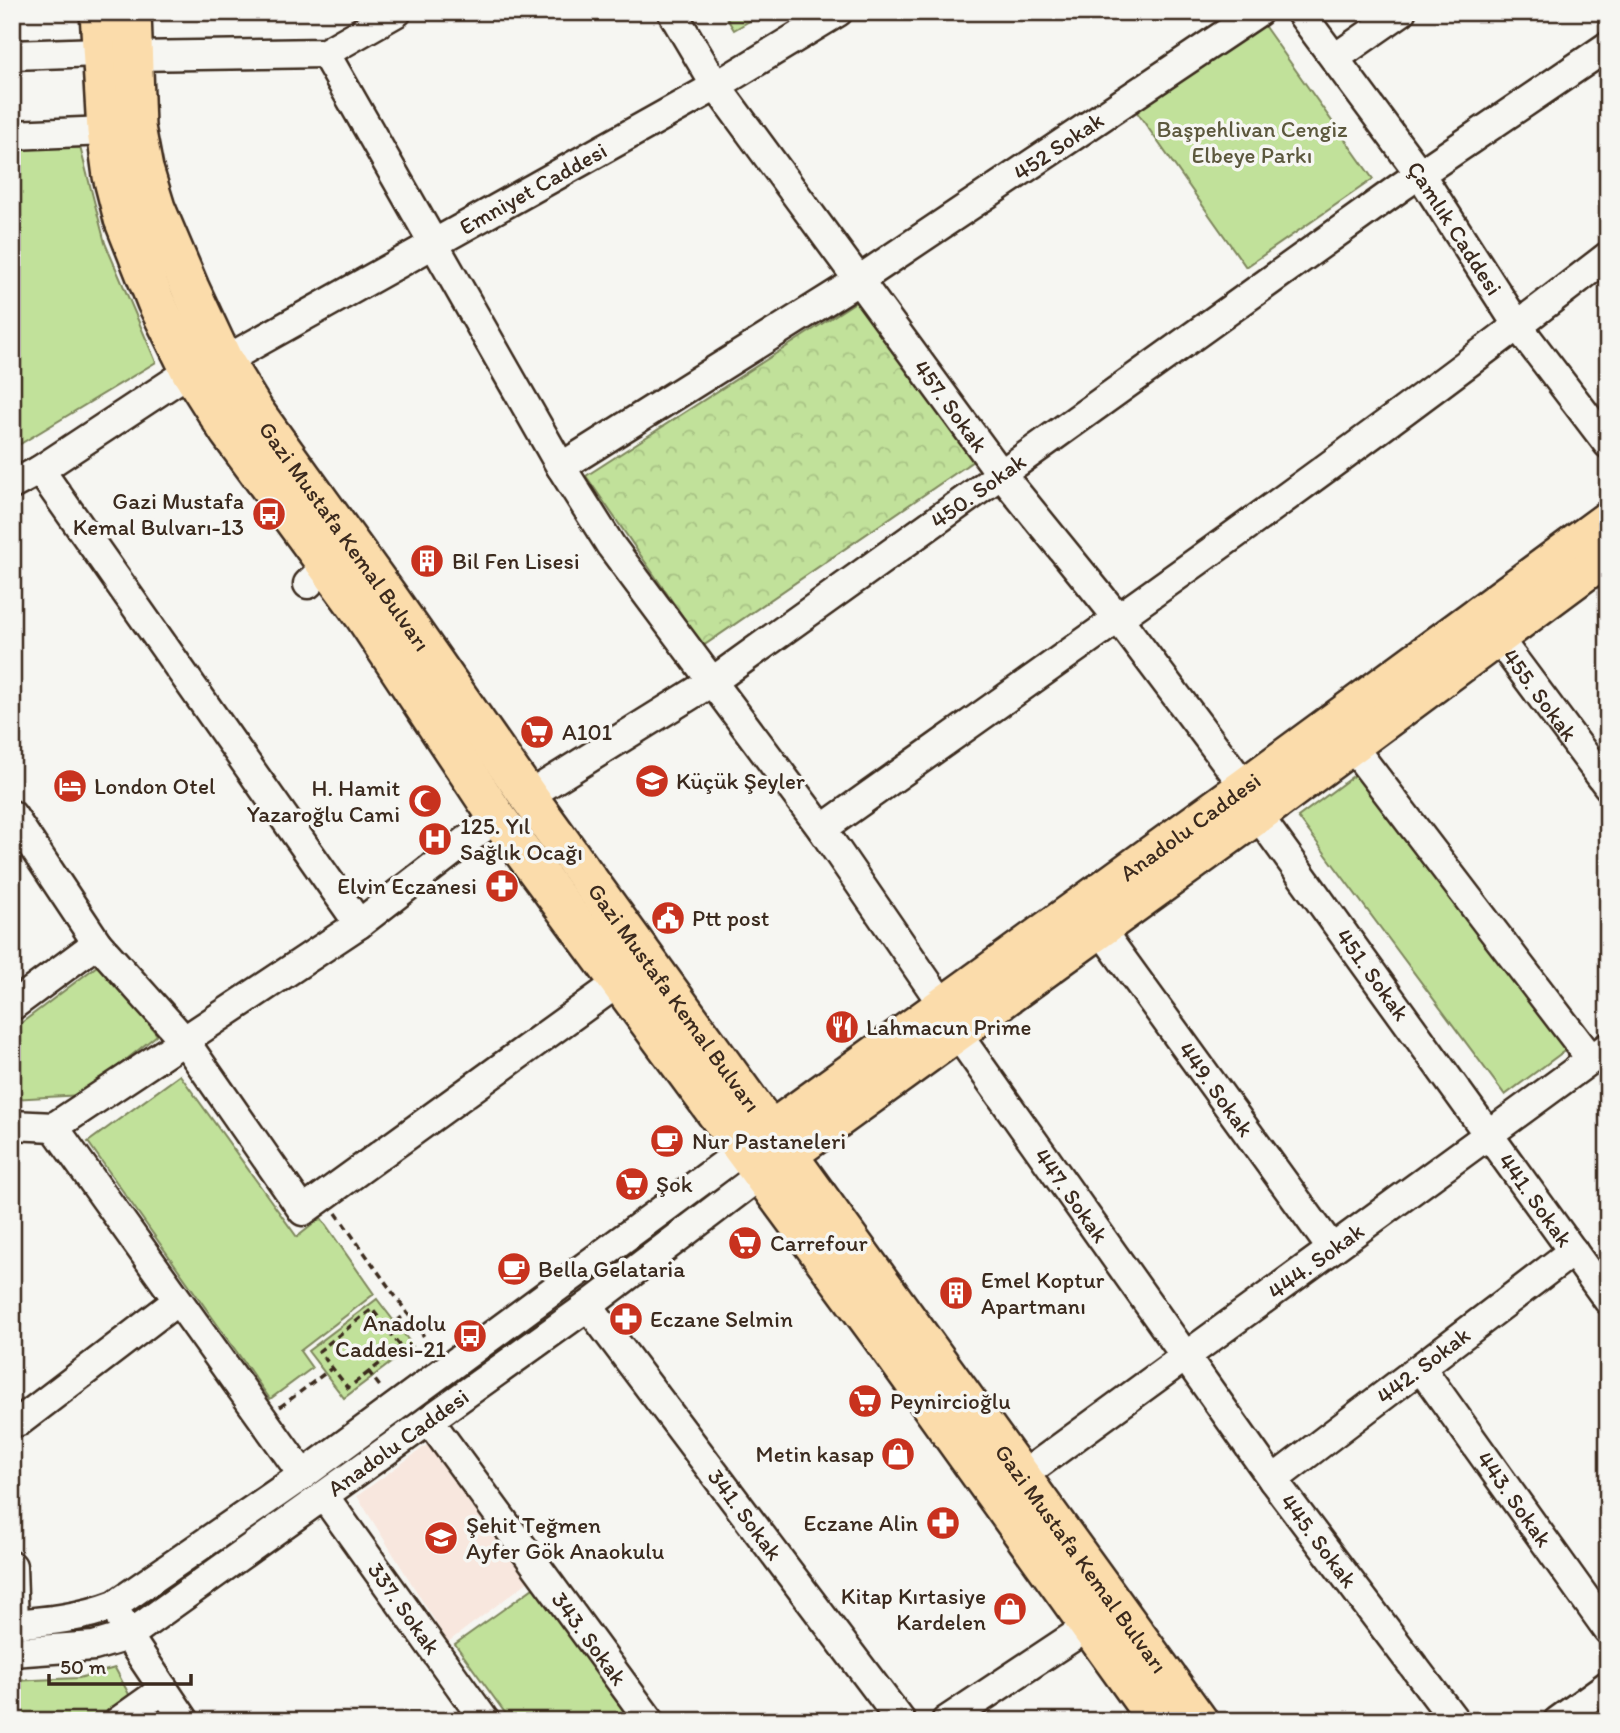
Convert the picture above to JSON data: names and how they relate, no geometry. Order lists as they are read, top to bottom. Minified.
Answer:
{"streets":{"main road":["Gazi Mustafa Kemal Bulvarı","Anadolu Caddesi"],"street":["452 Sokak","Emniyet Caddesi","Çamlık Caddesi","457. Sokak","450. Sokak","455. Sokak","451. Sokak","449. Sokak","447. Sokak","441. Sokak","444. Sokak","442. Sokak","443. Sokak","341. Sokak","445. Sokak","337. Sokak","343. Sokak"]},"crossings":[["452 Sokak","457. Sokak"],["452 Sokak","447. Sokak"],["Emniyet Caddesi","457. Sokak"],["Emniyet Caddesi","Gazi Mustafa Kemal Bulvarı"],["Emniyet Caddesi","447. Sokak"],["Çamlık Caddesi","450. Sokak"],["457. Sokak","450. Sokak"],["457. Sokak","Anadolu Caddesi"],["457. Sokak","451. Sokak"],["450. Sokak","Gazi Mustafa Kemal Bulvarı"],["450. Sokak","447. Sokak"],["Gazi Mustafa Kemal Bulvarı","Anadolu Caddesi"],["Gazi Mustafa Kemal Bulvarı","444. Sokak"],["455. Sokak","Anadolu Caddesi"],["Anadolu Caddesi","451. Sokak"],["Anadolu Caddesi","449. Sokak"],["Anadolu Caddesi","447. Sokak"],["Anadolu Caddesi","341. Sokak"],["Anadolu Caddesi","337. Sokak"],["Anadolu Caddesi","343. Sokak"],["451. Sokak","441. Sokak"],["451. Sokak","444. Sokak"],["449. Sokak","444. Sokak"],["447. Sokak","444. Sokak"],["447. Sokak","445. Sokak"],["441. Sokak","444. Sokak"],["441. Sokak","442. Sokak"],["444. Sokak","445. Sokak"],["442. Sokak","443. Sokak"],["442. Sokak","445. Sokak"]],"parks":["Başpehlivan Cengiz Elbeye Parkı"],"places":{"bus stop":["Gazi Mustafa Kemal Bulvarı-13","Anadolu Caddesi-21"],"building":["Bil Fen Lisesi","Emel Koptur Apartmanı"],"supermarket":["A101","Şok","Carrefour","Peynircioğlu"],"school or university":["Küçük Şeyler","Şehit Teğmen Ayfer Gök Anaokulu"],"hotel":["London Otel"],"mosque":["H. Hamit Yazaroğlu Cami"],"hospital":["125. Yıl Sağlık Ocağı"],"pharmacy":["Elvin Eczanesi","Eczane Selmin","Eczane Alin"],"public building":["Ptt post"],"restaurant":["Lahmacun Prime"],"cafe":["Nur Pastaneleri","Bella Gelataria"],"shop":["Metin kasap","Kitap Kırtasiye Kardelen"]},"scale_bar":"50 m"}
